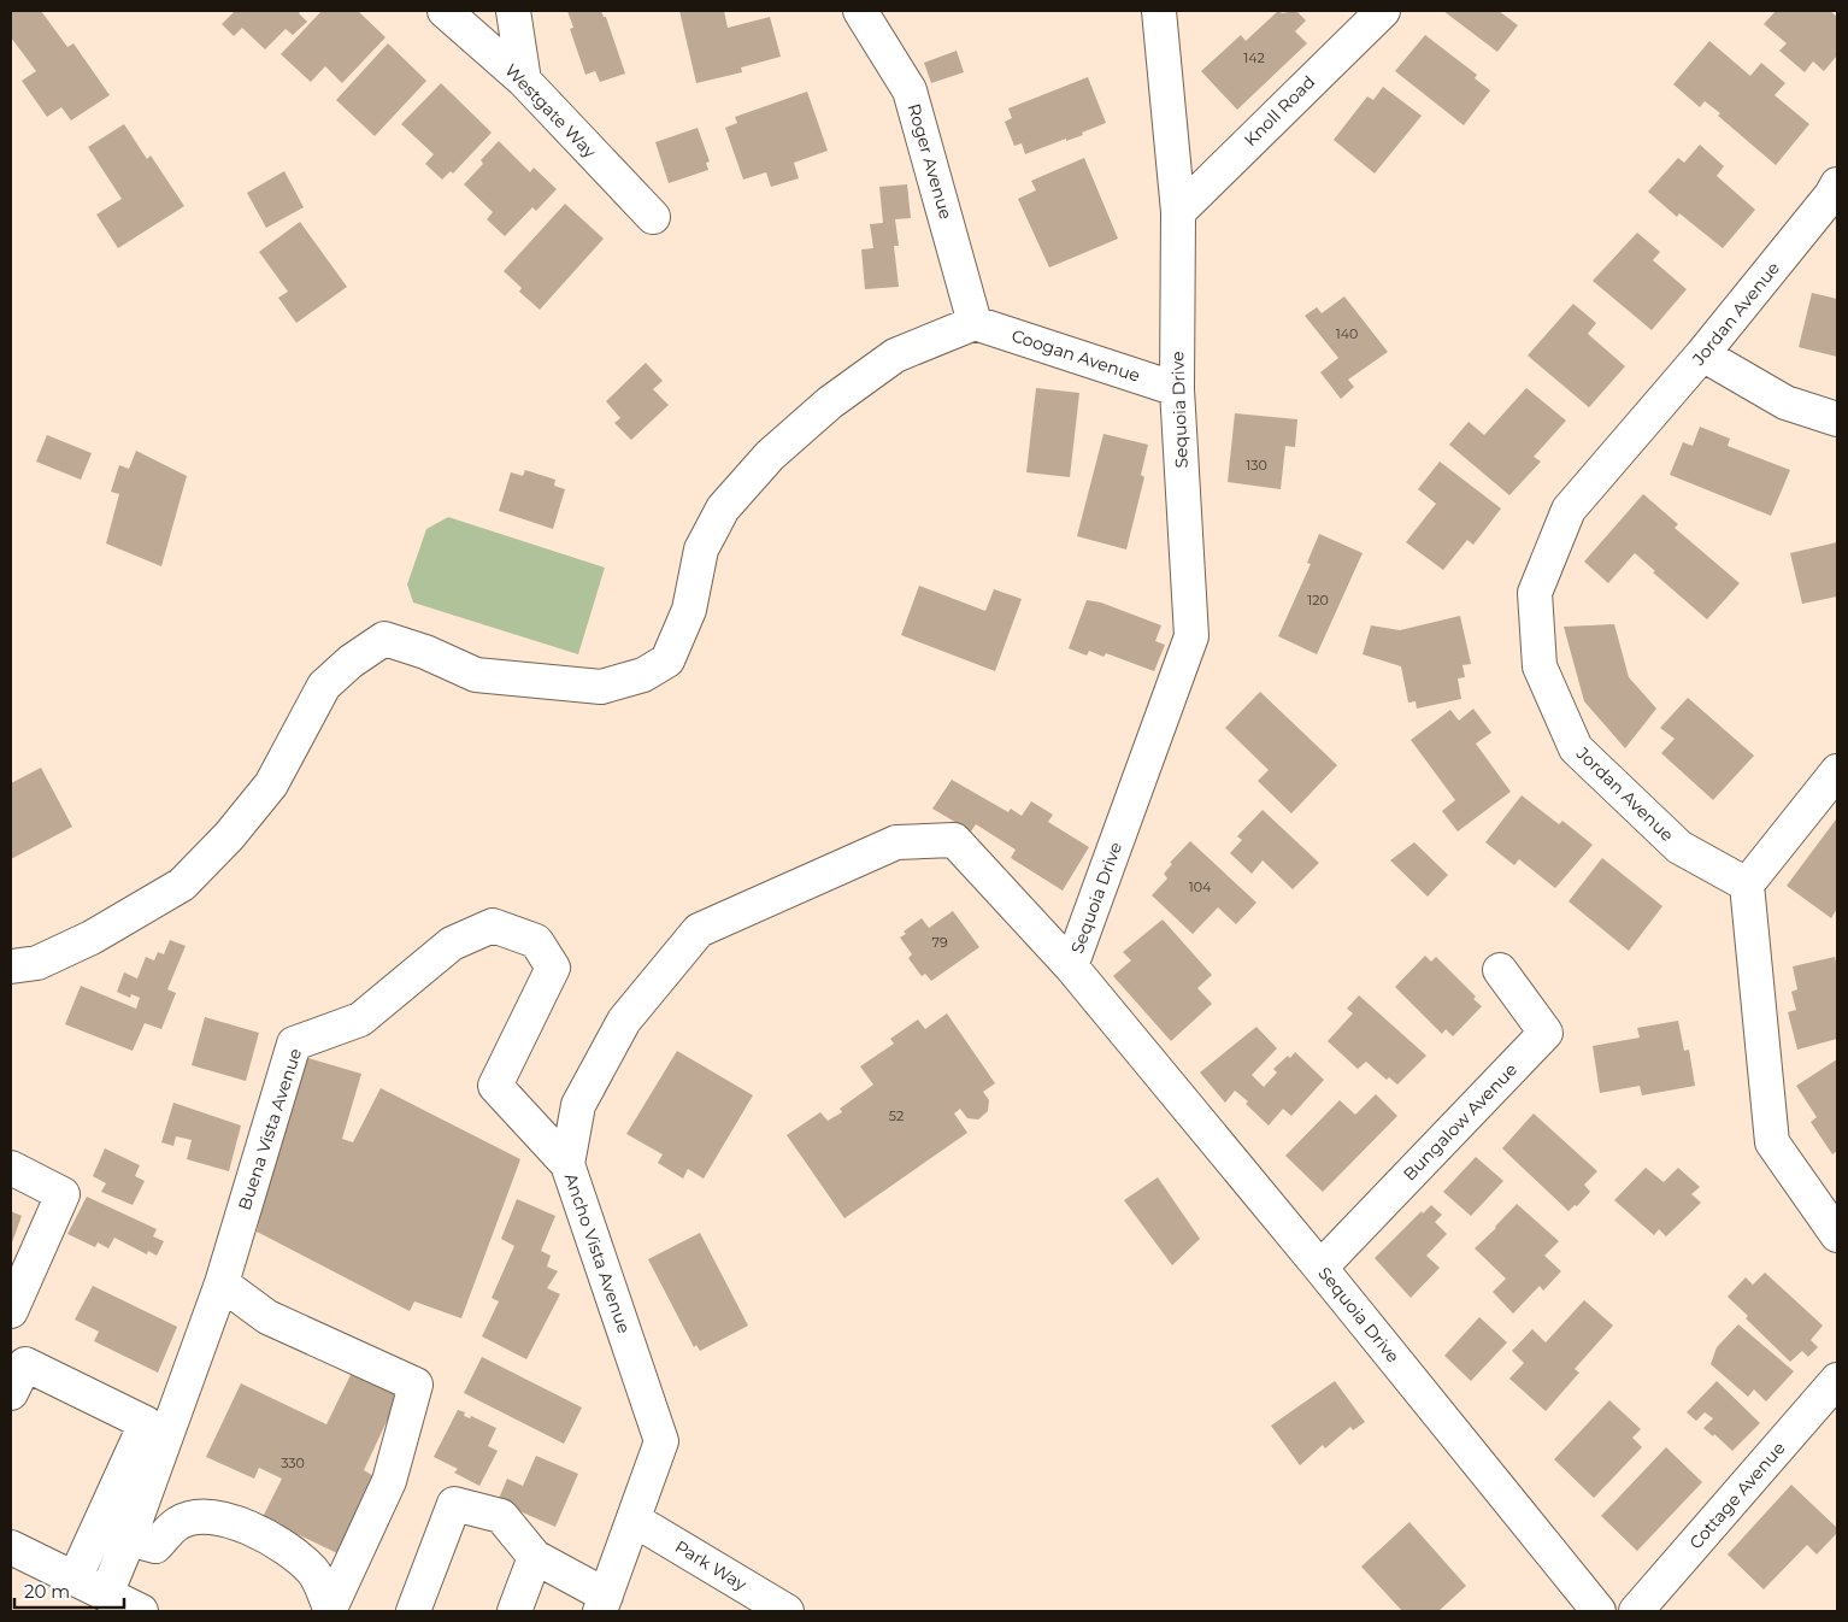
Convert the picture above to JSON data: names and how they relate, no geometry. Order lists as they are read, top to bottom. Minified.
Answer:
{"streets":{"street":["Westgate Way","Knoll Road","Roger Avenue","Jordan Avenue","Coogan Avenue","Sequoia Drive","Bungalow Avenue","Buena Vista Avenue","Ancho Vista Avenue","Cottage Avenue","Park Way"]},"crossings":[["Knoll Road","Sequoia Drive"],["Roger Avenue","Coogan Avenue"],["Coogan Avenue","Sequoia Drive"],["Sequoia Drive","Bungalow Avenue"],["Sequoia Drive","Ancho Vista Avenue"],["Buena Vista Avenue","Ancho Vista Avenue"],["Ancho Vista Avenue","Park Way"]],"house_numbers":["142","140","130","120","104","79","52","330"],"scale_bar":"20 m"}
